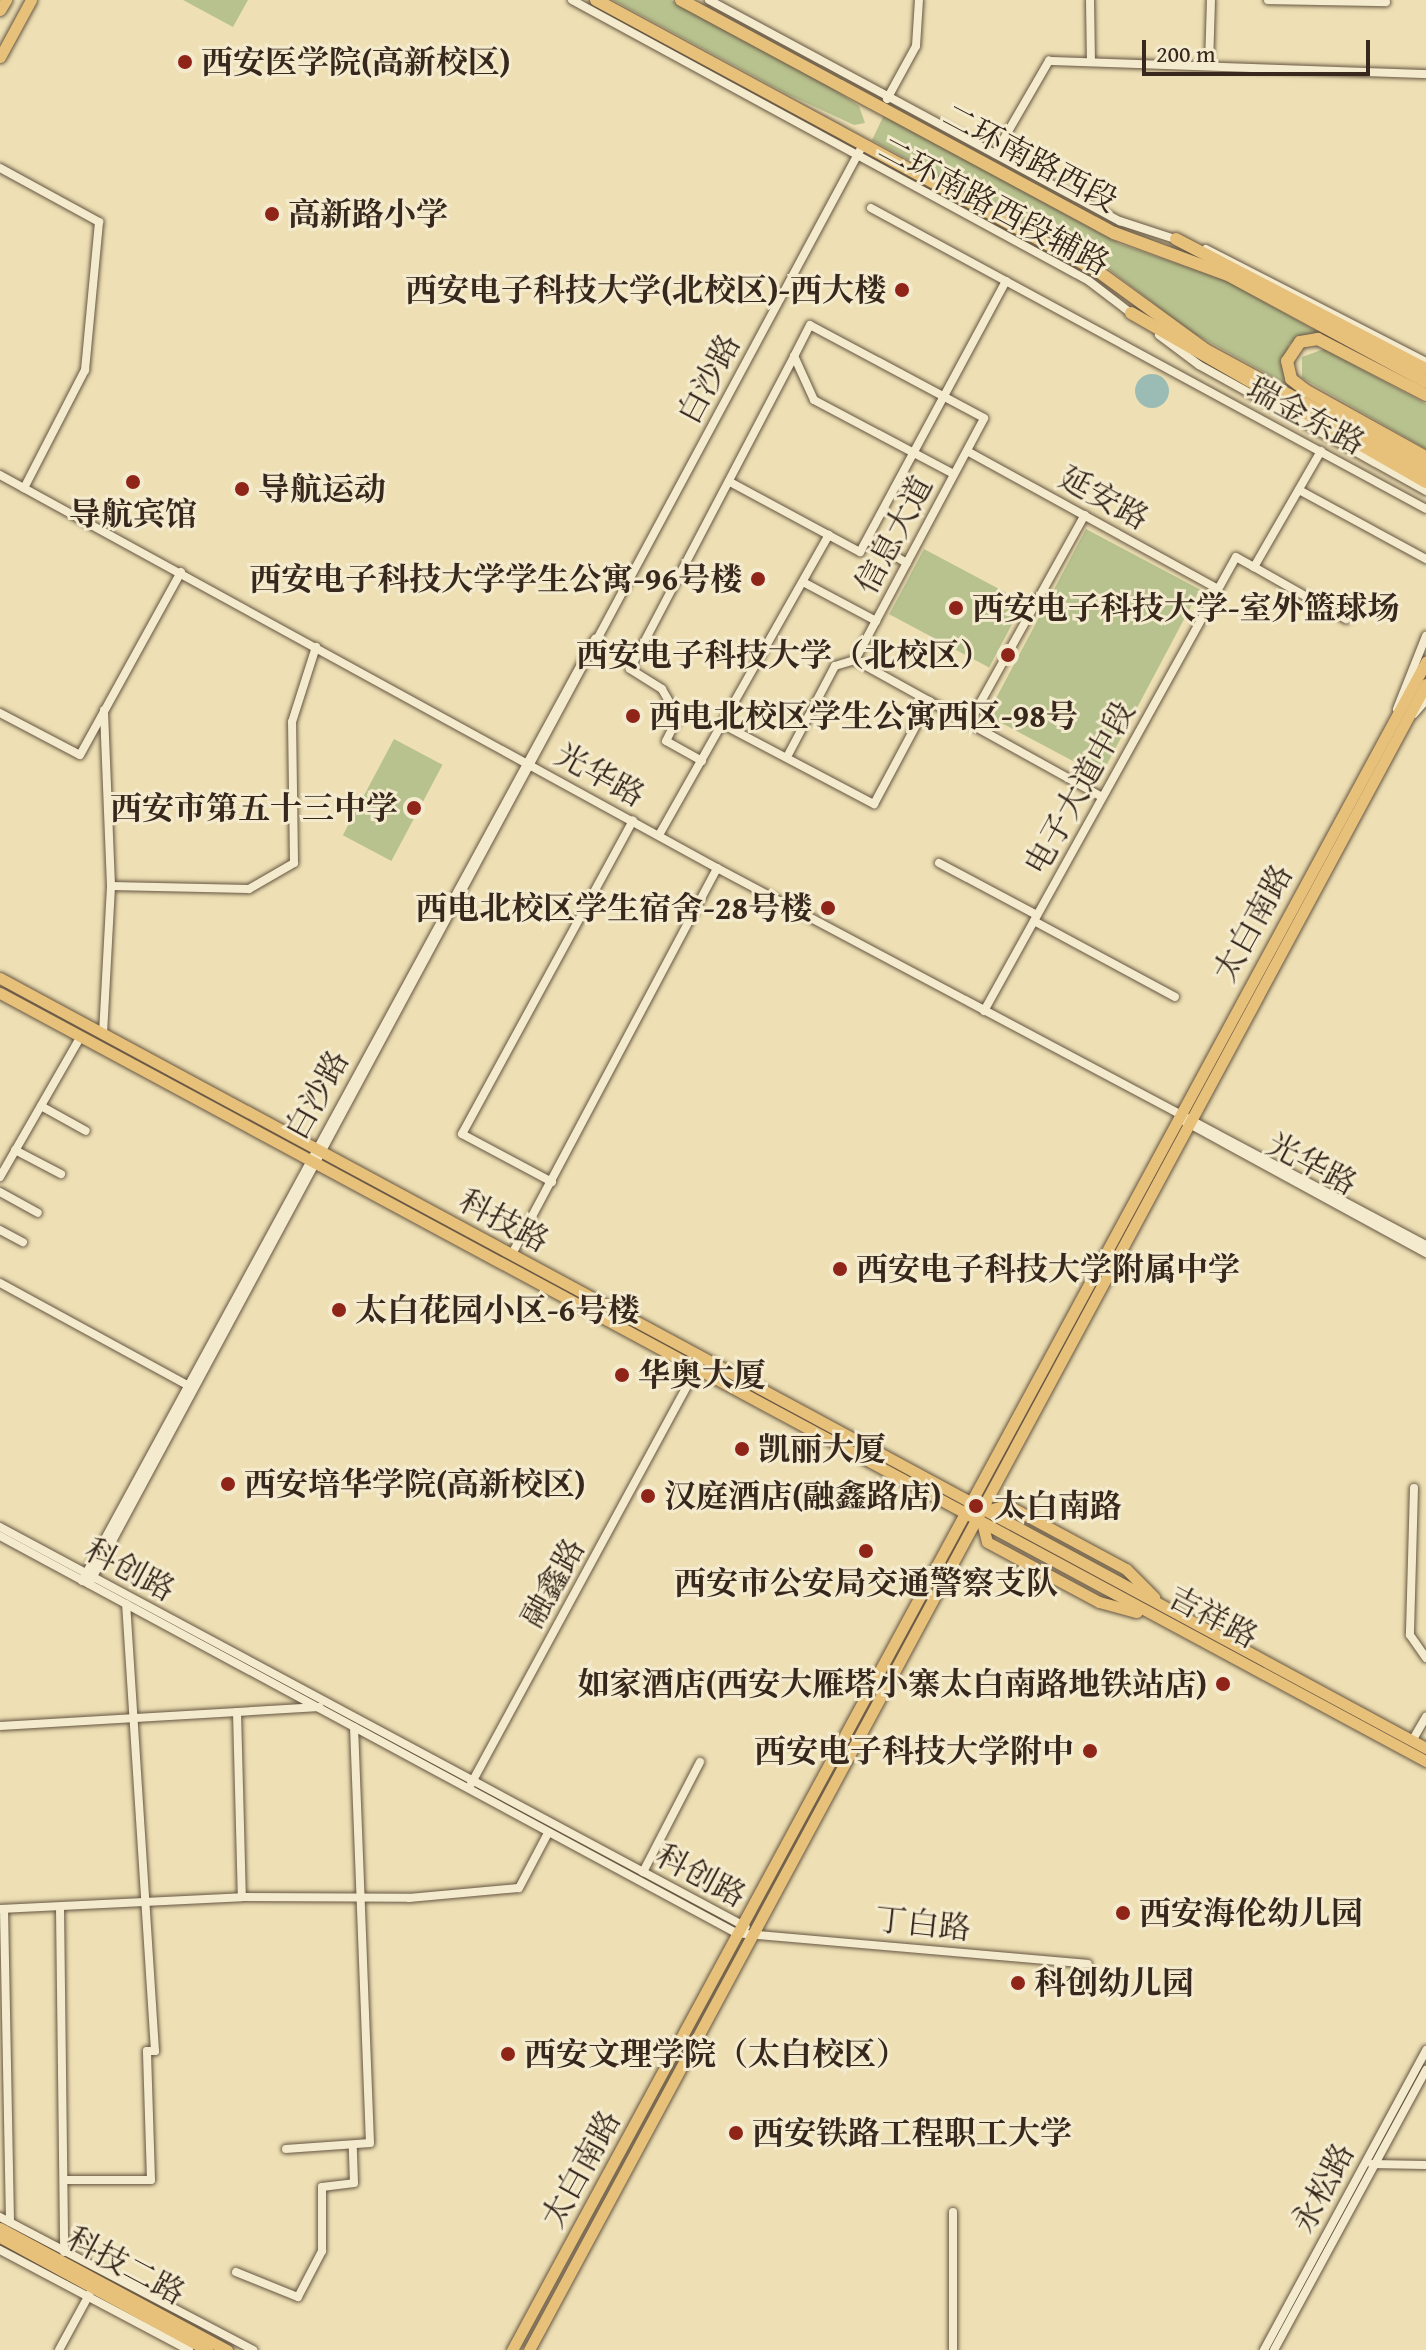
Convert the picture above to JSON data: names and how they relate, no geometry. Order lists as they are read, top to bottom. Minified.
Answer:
{"streets":{"highway":["二环南路西段"],"main road":["太白南路","科技路","吉祥路","科技二路"],"street":["二环南路西段辅路","白沙路","瑞金东路","延安路","信息大道","光华路","电子大道中段","科创路","融鑫路","丁白路","永松路"]},"crossings":[["二环南路西段","二环南路西段辅路"],["二环南路西段辅路","白沙路"],["白沙路","光华路"],["白沙路","科技路"],["白沙路","科创路"],["延安路","信息大道"],["延安路","电子大道中段"],["光华路","电子大道中段"],["光华路","太白南路"],["太白南路","科技路"],["太白南路","科创路"],["太白南路","吉祥路"],["太白南路","丁白路"],["科技路","融鑫路"],["科技路","吉祥路"],["科创路","融鑫路"],["科创路","丁白路"]],"places":["西安医学院(高新校区)","高新路小学","西安电子科技大学(北校区)-西大楼","导航宾馆","导航运动","西安电子科技大学学生公寓-96号楼","西安电子科技大学-室外篮球场","西安电子科技大学（北校区）","西电北校区学生公寓西区-98号","西安市第五十三中学","西电北校区学生宿舍-28号楼","西安电子科技大学附属中学","太白花园小区-6号楼","华奥大厦","凯丽大厦","西安培华学院(高新校区)","汉庭酒店(融鑫路店)","太白南路","西安市公安局交通警察支队","如家酒店(西安大雁塔小寨太白南路地铁站店)","西安电子科技大学附中","西安海伦幼儿园","科创幼儿园","西安文理学院（太白校区）","西安铁路工程职工大学"],"scale_bar":"200 m"}
